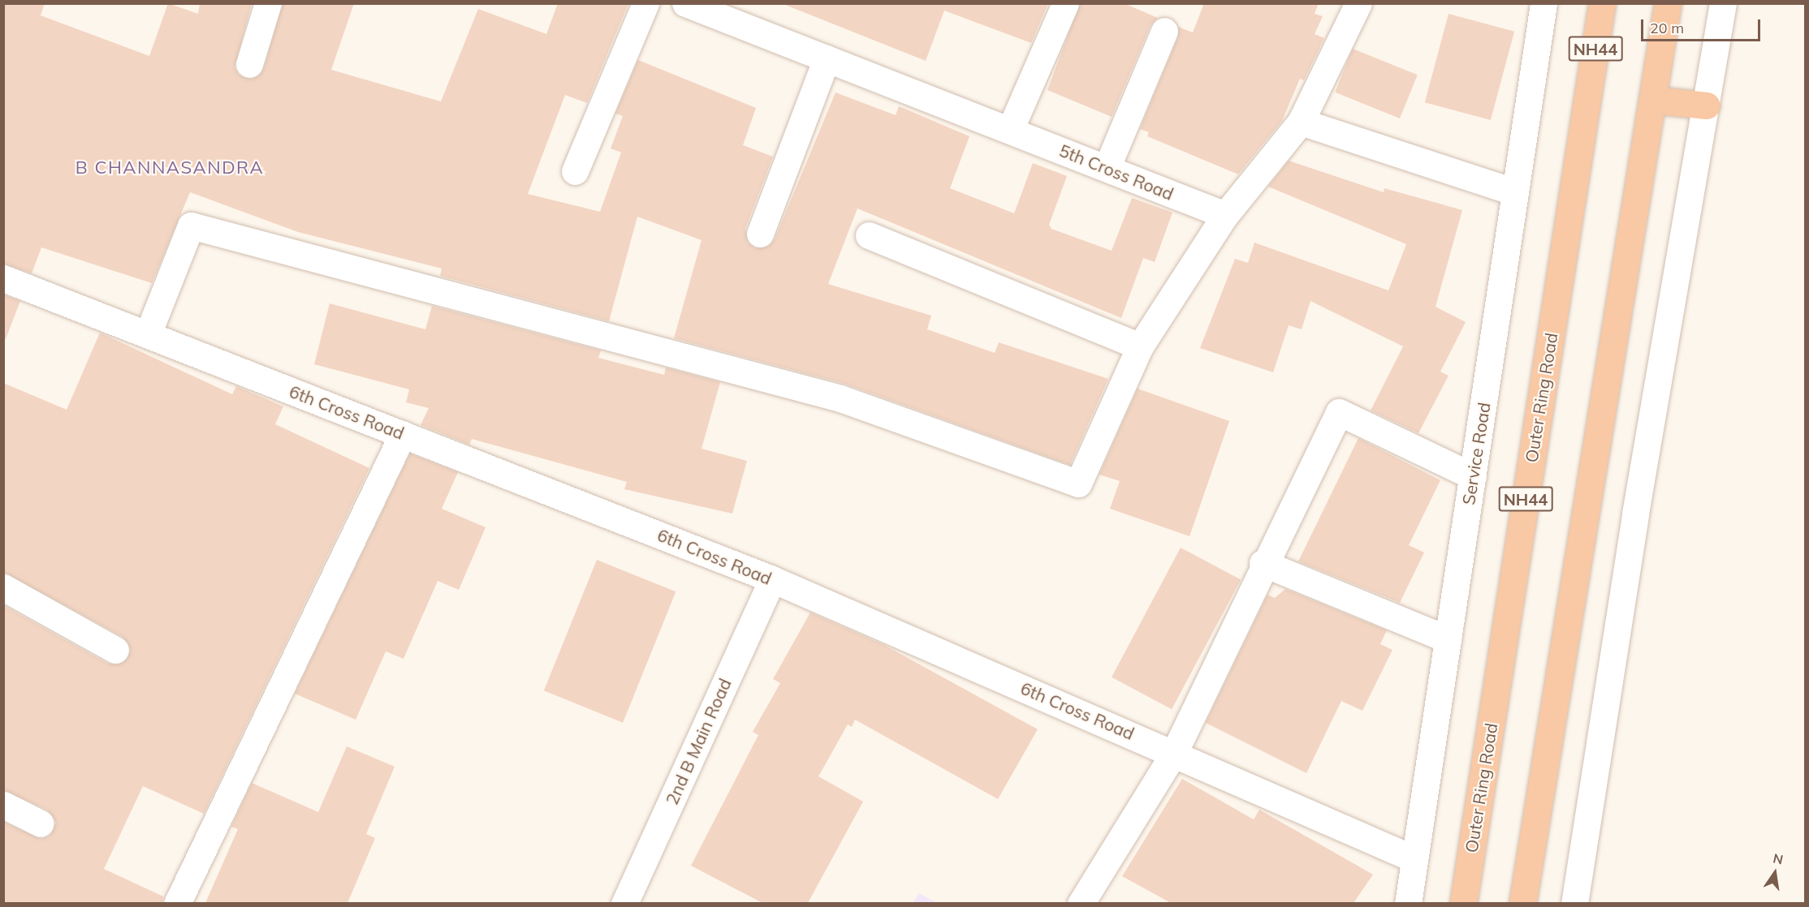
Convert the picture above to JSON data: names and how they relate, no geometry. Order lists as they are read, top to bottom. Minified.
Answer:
{"streets":{"highway":["NH44","Outer Ring Road"],"street":["5th Cross Road","6th Cross Road","Service Road","2nd B Main Road"]},"crossings":[["6th Cross Road","Service Road"],["6th Cross Road","2nd B Main Road"]],"districts":["B CHANNASANDRA"],"scale_bar":"20 m","north":"top"}
